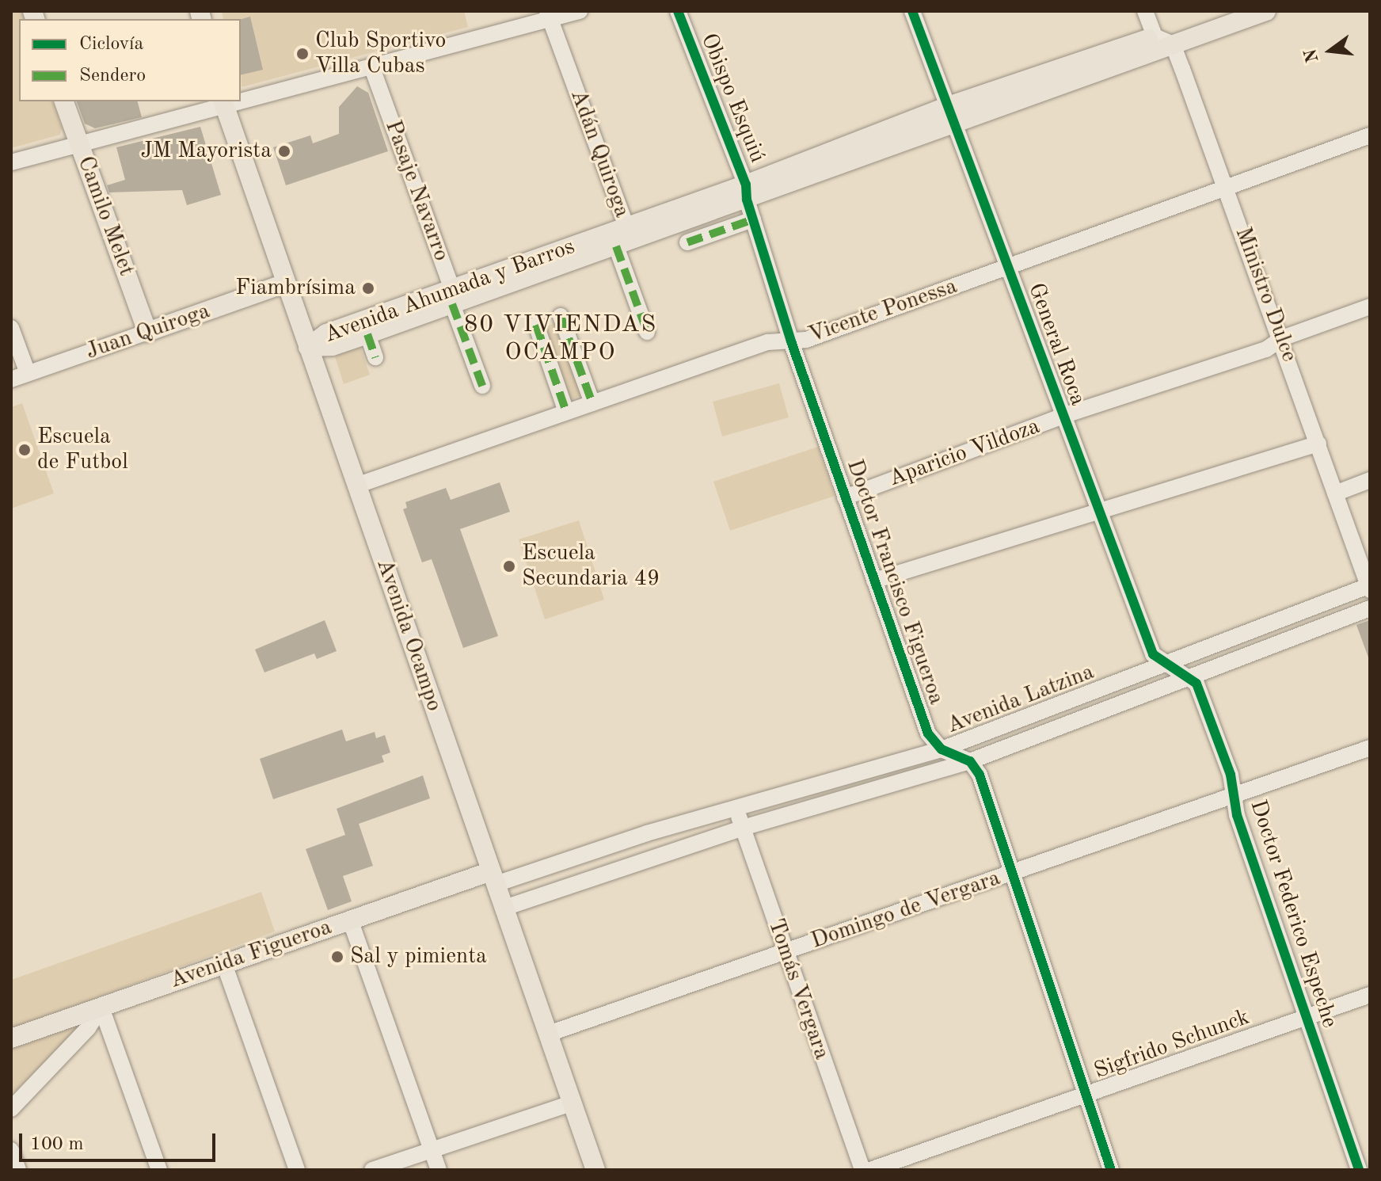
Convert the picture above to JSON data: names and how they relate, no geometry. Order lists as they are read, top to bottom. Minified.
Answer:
{"streets":{"main road":["Camilo Melet","Avenida Ahumada y Barros","Juan Quiroga","Avenida Ocampo","Avenida Figueroa"],"street":["Obispo Esquiú","Adán Quiroga","Pasaje Navarro","Ministro Dulce","Vicente Ponessa","General Roca","Aparicio Vildoza","Doctor Francisco Figueroa","Avenida Latzina","Domingo de Vergara","Doctor Federico Espeche","Tomás Vergara","Sigfrido Schunck"]},"crossings":[["Obispo Esquiú","Avenida Ahumada y Barros"],["Obispo Esquiú","Doctor Francisco Figueroa"],["Adán Quiroga","Avenida Ahumada y Barros"],["Pasaje Navarro","Avenida Ahumada y Barros"],["Camilo Melet","Juan Quiroga"],["Avenida Ahumada y Barros","Ministro Dulce"],["Avenida Ahumada y Barros","General Roca"],["Avenida Ahumada y Barros","Doctor Francisco Figueroa"],["Avenida Ahumada y Barros","Avenida Ocampo"],["Ministro Dulce","Vicente Ponessa"],["Ministro Dulce","Aparicio Vildoza"],["Ministro Dulce","Avenida Latzina"],["Vicente Ponessa","General Roca"],["Vicente Ponessa","Doctor Francisco Figueroa"],["Vicente Ponessa","Avenida Ocampo"],["Juan Quiroga","Avenida Ocampo"],["General Roca","Aparicio Vildoza"],["General Roca","Avenida Latzina"],["General Roca","Doctor Federico Espeche"],["Aparicio Vildoza","Doctor Francisco Figueroa"],["Doctor Francisco Figueroa","Avenida Latzina"],["Avenida Ocampo","Avenida Latzina"],["Avenida Ocampo","Domingo de Vergara"],["Avenida Ocampo","Avenida Figueroa"],["Avenida Latzina","Doctor Federico Espeche"],["Avenida Latzina","Avenida Figueroa"],["Avenida Latzina","Tomás Vergara"],["Domingo de Vergara","Doctor Federico Espeche"],["Domingo de Vergara","Tomás Vergara"],["Doctor Federico Espeche","Sigfrido Schunck"]],"districts":["80 VIVIENDAS OCAMPO"],"places":["Club Sportivo Villa Cubas","JM Mayorista","Fiambrísima","Escuela de Futbol","Escuela Secundaria 49","Sal y pimienta"],"legend":["Ciclovía","Sendero"],"scale_bar":"100 m","north":"left"}
